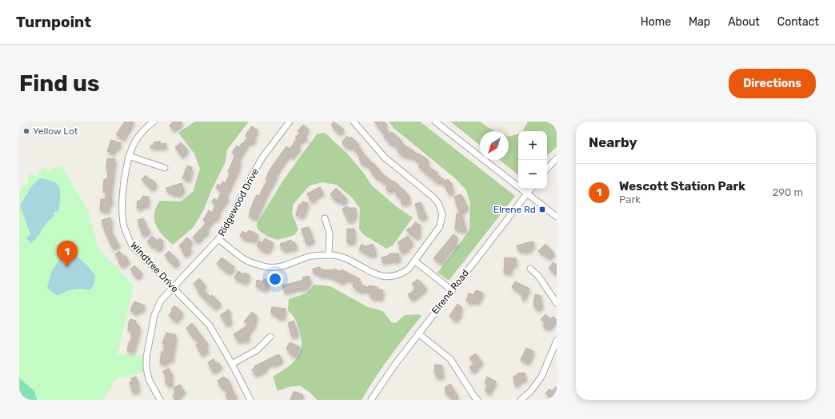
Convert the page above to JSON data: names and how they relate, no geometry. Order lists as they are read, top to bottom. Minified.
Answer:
{"streets":{"street":["Ridgewood Drive","Windtree Drive","Elrene Road"]},"crossings":[["Ridgewood Drive","Windtree Drive"]],"places":{"other":["Yellow Lot"],"transit":["Elrene Rd"]},"north":"bottom left","page":{"header":"Turnpoint","nav":["Home","Map","About","Contact"],"buttons":"Directions","title":"Find us","heading":"Nearby","map_buttons":["+","−"],"list":[{"mark":"1","name":"Wescott Station Park","note":"Park","value":"290 m"}],"pins":"1"}}
